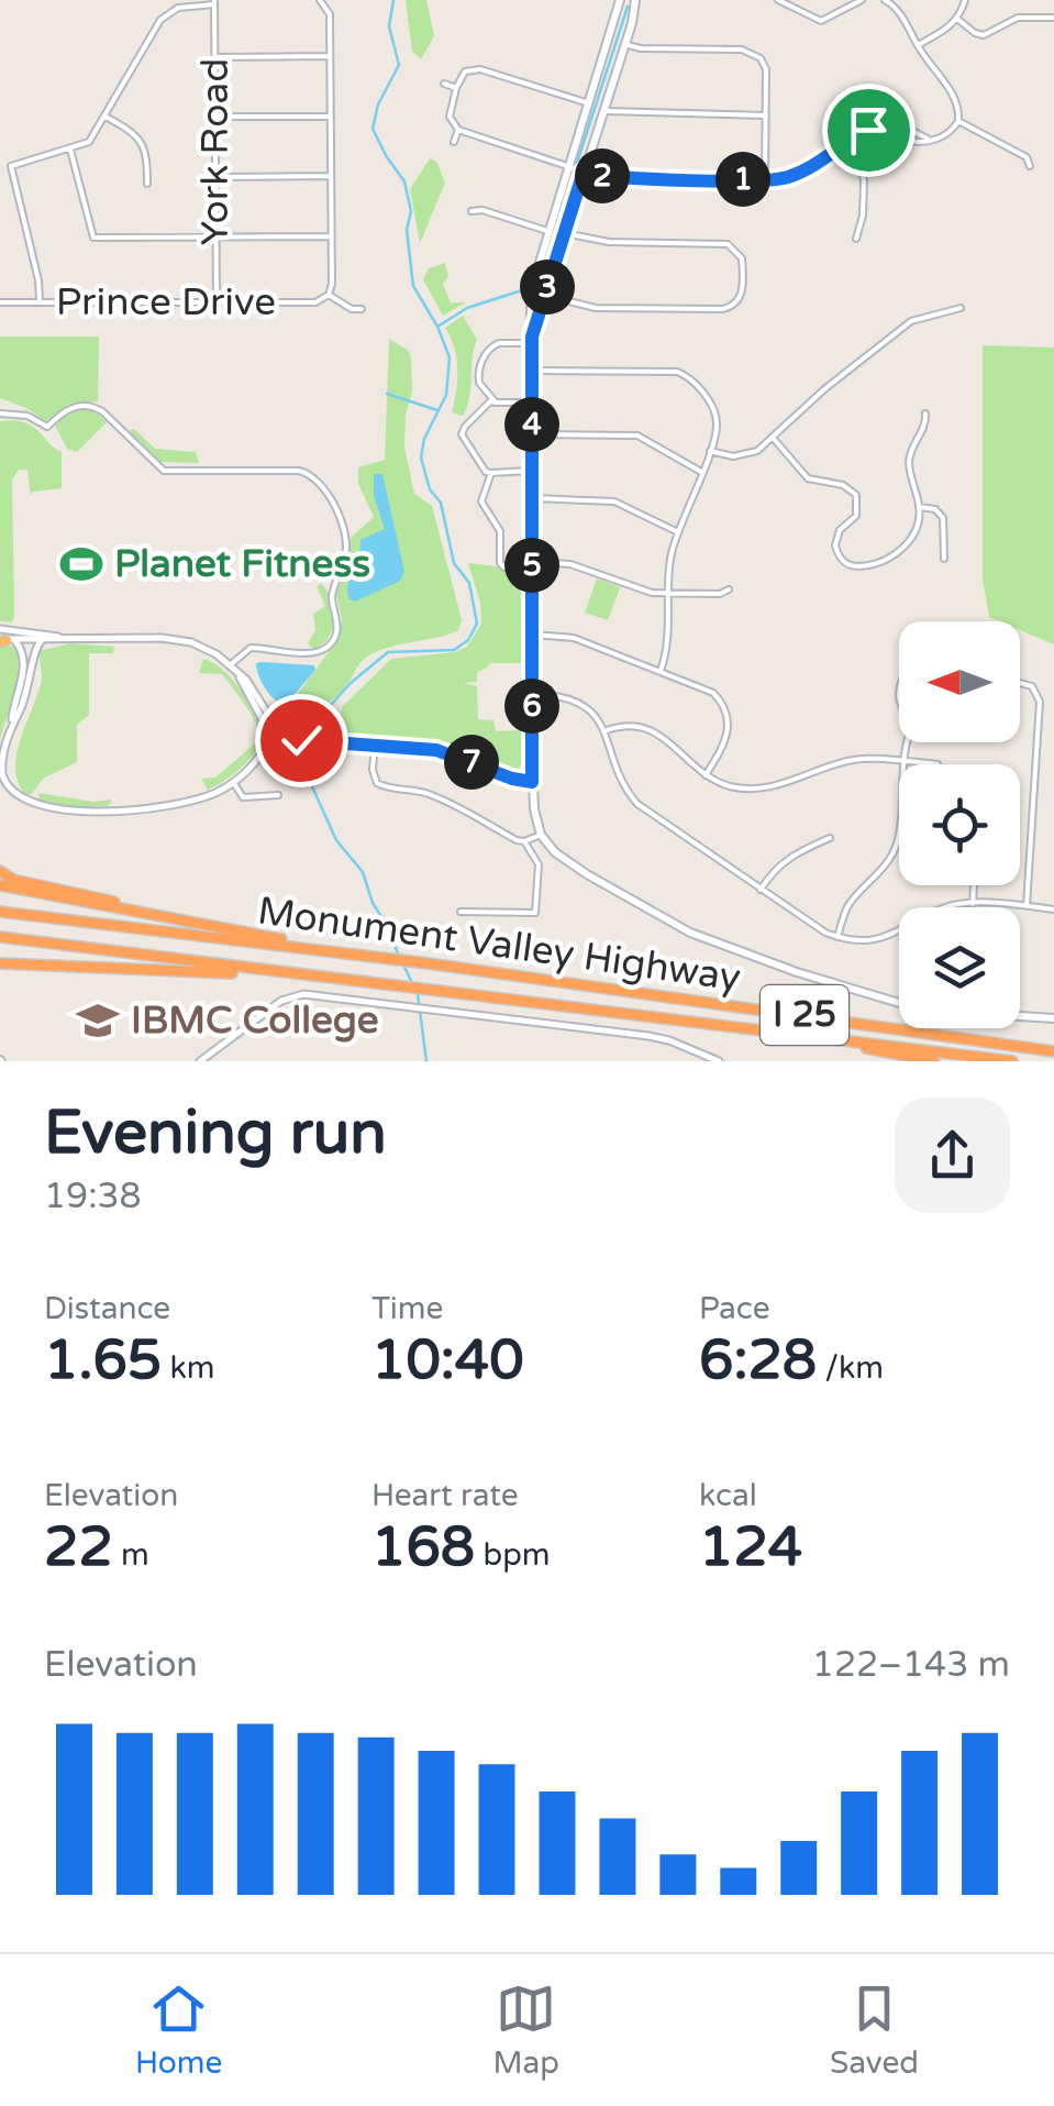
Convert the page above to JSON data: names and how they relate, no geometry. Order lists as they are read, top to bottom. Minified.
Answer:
{"streets":{"highway":["Monument Valley Highway","I 25"],"street":["York Road","Prince Drive"]},"crossings":[["York Road","Prince Drive"]],"places":{"sports":["Planet Fitness"],"school or university":["IBMC College"]},"north":"left","page":{"pins":["2","1","3","4","5","6","7"],"heading":["Evening run","19:38"],"stats":[["Distance","1.65 km"],["Time","10:40"],["Pace","6:28 /km"],["Elevation","22 m"],["Heart rate","168 bpm"],["kcal","124"]],"chart":["Elevation","122–143 m"],"tabs":["Home","Map","Saved"]}}
